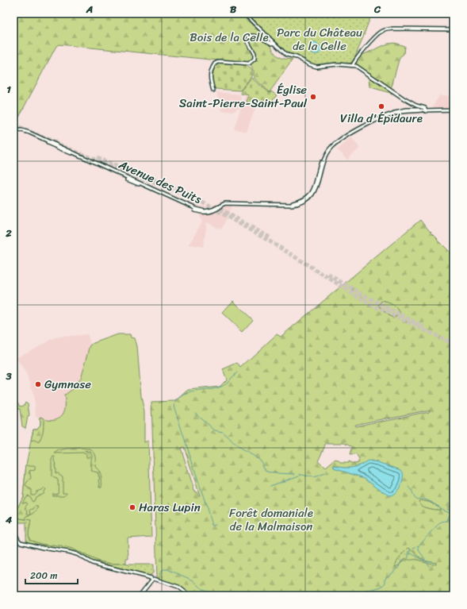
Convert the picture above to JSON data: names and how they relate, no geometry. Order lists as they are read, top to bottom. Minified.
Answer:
{"streets":{"street":["Avenue des Puits"]},"parks":["Parc du Château de la Celle","Bois de la Celle","Forêt domaniale de la Malmaison"],"places":["Église Saint-Pierre-Saint-Paul","Villa d'Épidaure","Gymnase","Haras Lupin"],"scale_bar":"200 m","grid":{"columns":["A","B","C"],"rows":["1","2","3","4"]}}
